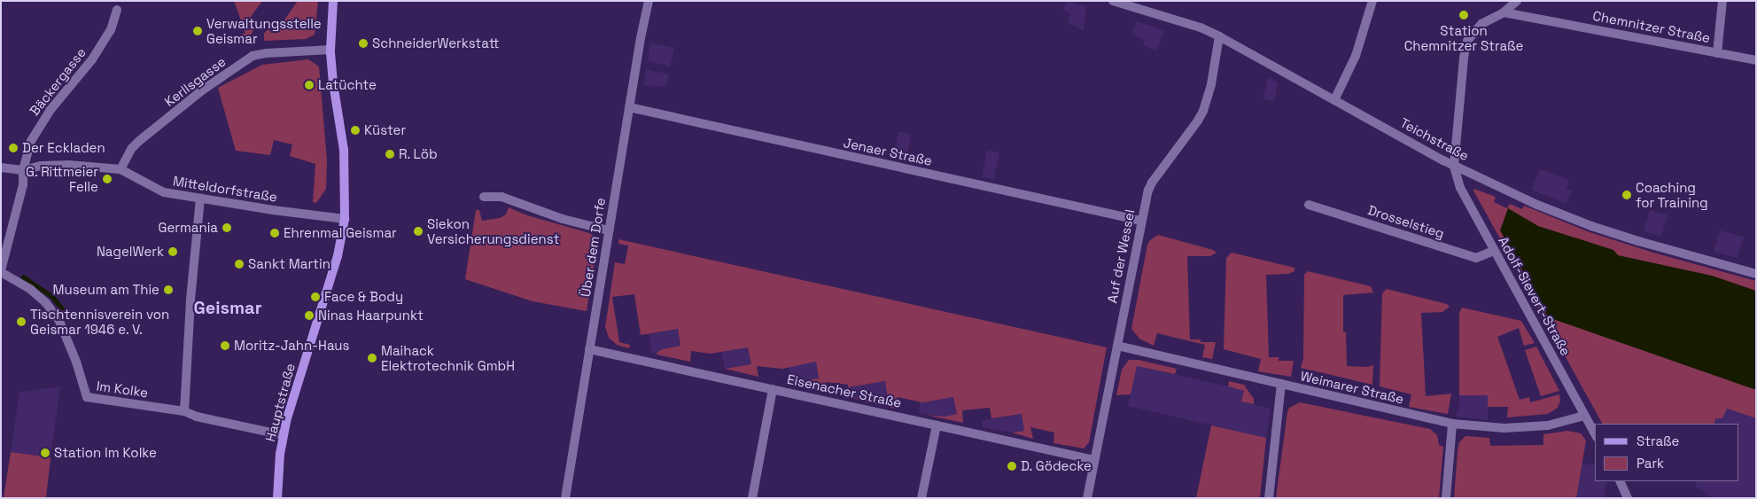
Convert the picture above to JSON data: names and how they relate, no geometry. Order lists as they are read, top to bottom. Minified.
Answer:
{"streets":{"main road":["Hauptstraße"],"street":["Chemnitzer Straße","Bäckergasse","Kerllsgasse","Teichstraße","Jenaer Straße","Mitteldorfstraße","Drosselstieg","Über dem Dorfe","Auf der Wessel","Adolf-Sievert-Straße","Weimarer Straße","Im Kolke","Eisenacher Straße"]},"crossings":[["Bäckergasse","Mitteldorfstraße"],["Bäckergasse","Im Kolke"],["Kerllsgasse","Mitteldorfstraße"],["Kerllsgasse","Hauptstraße"],["Teichstraße","Auf der Wessel"],["Teichstraße","Adolf-Sievert-Straße"],["Jenaer Straße","Über dem Dorfe"],["Jenaer Straße","Auf der Wessel"],["Mitteldorfstraße","Im Kolke"],["Mitteldorfstraße","Hauptstraße"],["Drosselstieg","Adolf-Sievert-Straße"],["Über dem Dorfe","Eisenacher Straße"],["Auf der Wessel","Weimarer Straße"],["Auf der Wessel","Eisenacher Straße"],["Adolf-Sievert-Straße","Weimarer Straße"],["Im Kolke","Hauptstraße"]],"districts":["Geismar"],"places":["Station Chemnitzer Straße","Verwaltungsstelle Geismar","SchneiderWerkstatt","Latüchte","Küster","Der Eckladen","R. Löb","G. Rittmeier Felle","Coaching for Training","Germania","Siekon Versicherungsdienst","Ehrenmal Geismar","NagelWerk","Sankt Martin","Museum am Thie","Face & Body","Ninas Haarpunkt","Tischtennisverein von Geismar 1946 e. V.","Moritz-Jahn-Haus","Maihack Elektrotechnik GmbH","Station Im Kolke","D. Gödecke"],"legend":["Straße","Park"]}
